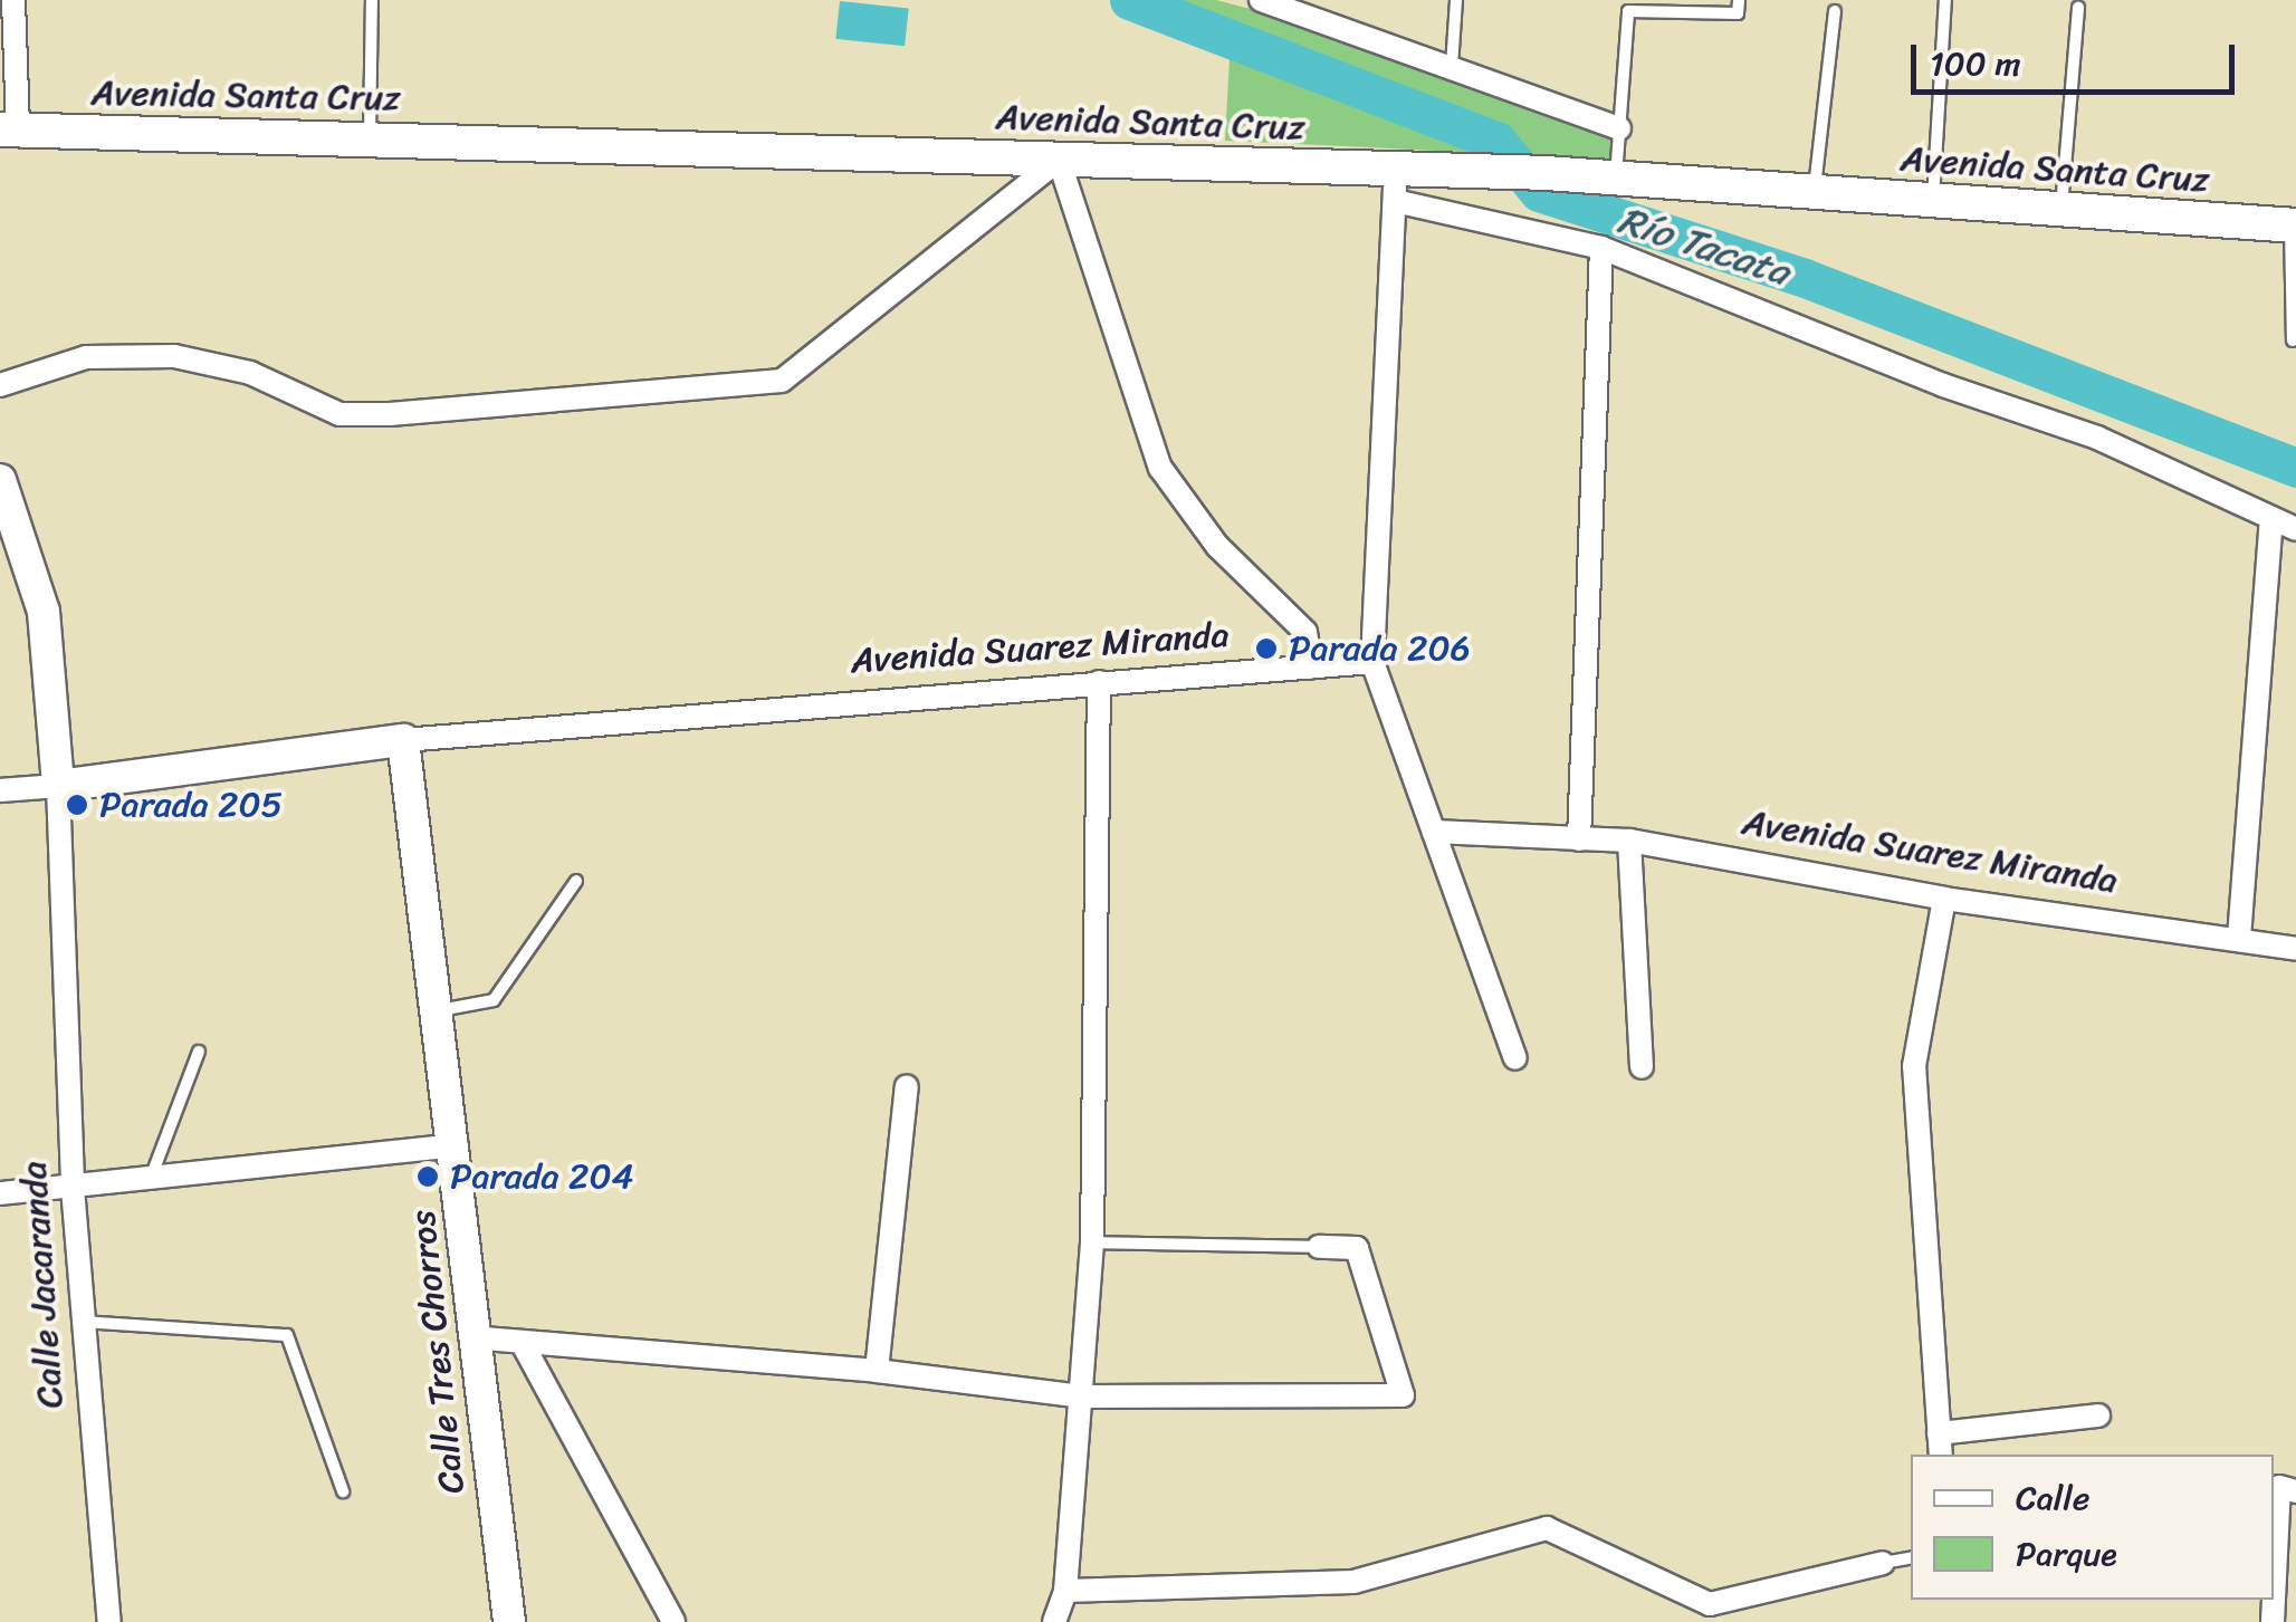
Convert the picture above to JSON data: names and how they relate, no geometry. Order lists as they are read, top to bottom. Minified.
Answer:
{"streets":{"main road":["Avenida Santa Cruz","Avenida Suarez Miranda","Calle Jacaranda","Calle Tres Chorros"]},"crossings":[["Avenida Suarez Miranda","Calle Jacaranda"],["Avenida Suarez Miranda","Calle Tres Chorros"]],"water":["Río Tacata"],"places":["Parada 206","Parada 205","Parada 204"],"legend":["Calle","Parque"],"scale_bar":"100 m"}
